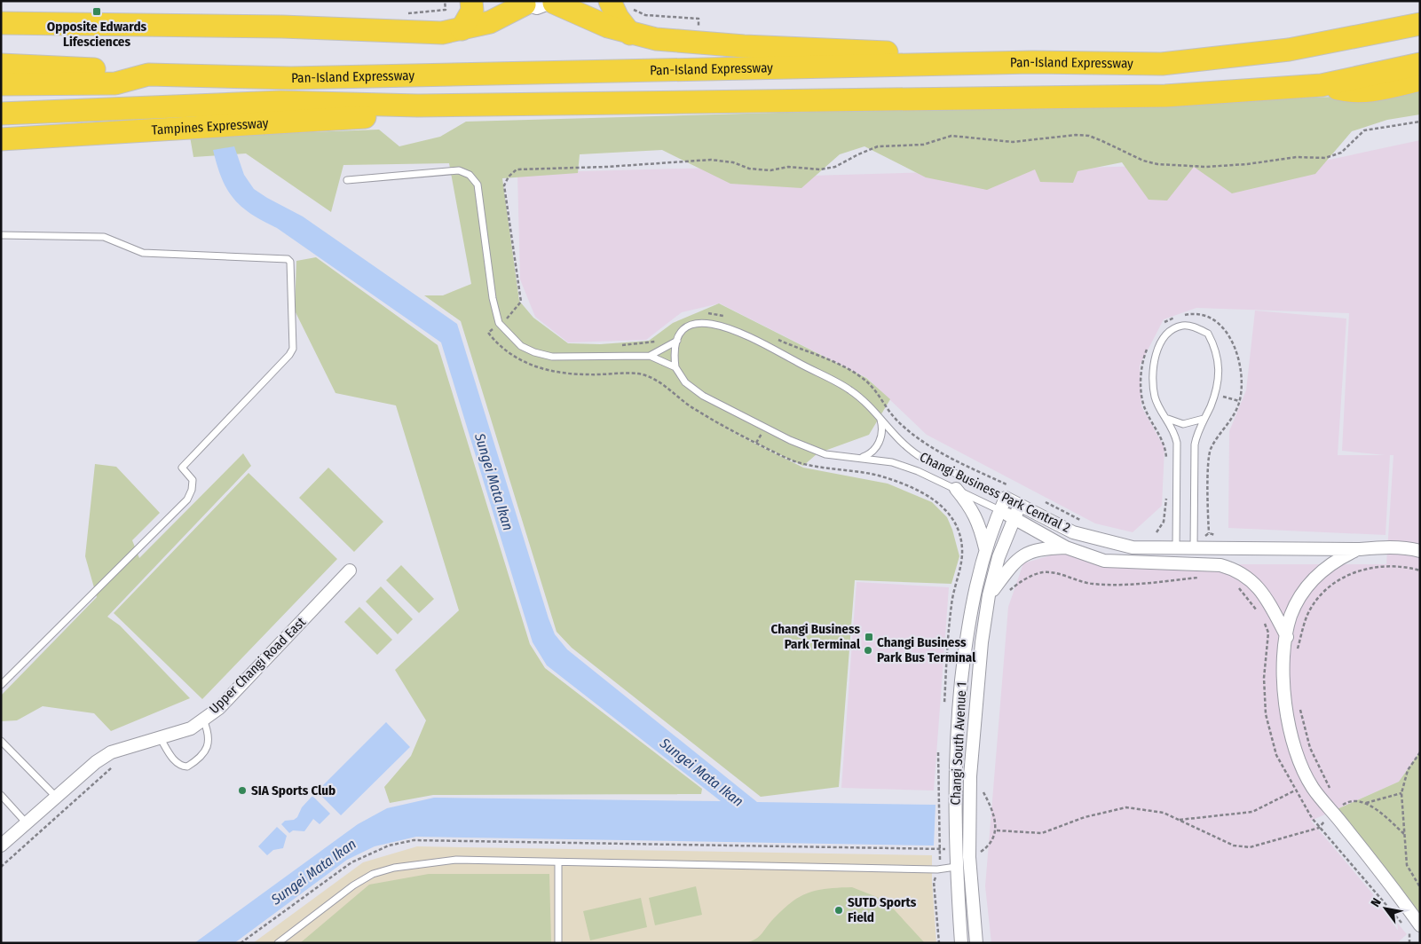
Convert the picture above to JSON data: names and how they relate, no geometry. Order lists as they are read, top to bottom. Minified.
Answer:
{"streets":{"highway":["Pan-Island Expressway","Tampines Expressway"],"street":["Changi Business Park Central 2","Upper Changi Road East","Changi South Avenue 1"]},"crossings":[["Pan-Island Expressway","Tampines Expressway"],["Changi Business Park Central 2","Changi South Avenue 1"]],"water":["Sungei Mata Ikan"],"places":{"transit":["Opposite Edwards Lifesciences","Changi Business Park Terminal"],"other":["Changi Business Park Bus Terminal","SIA Sports Club","SUTD Sports Field"]},"north":"top left"}
